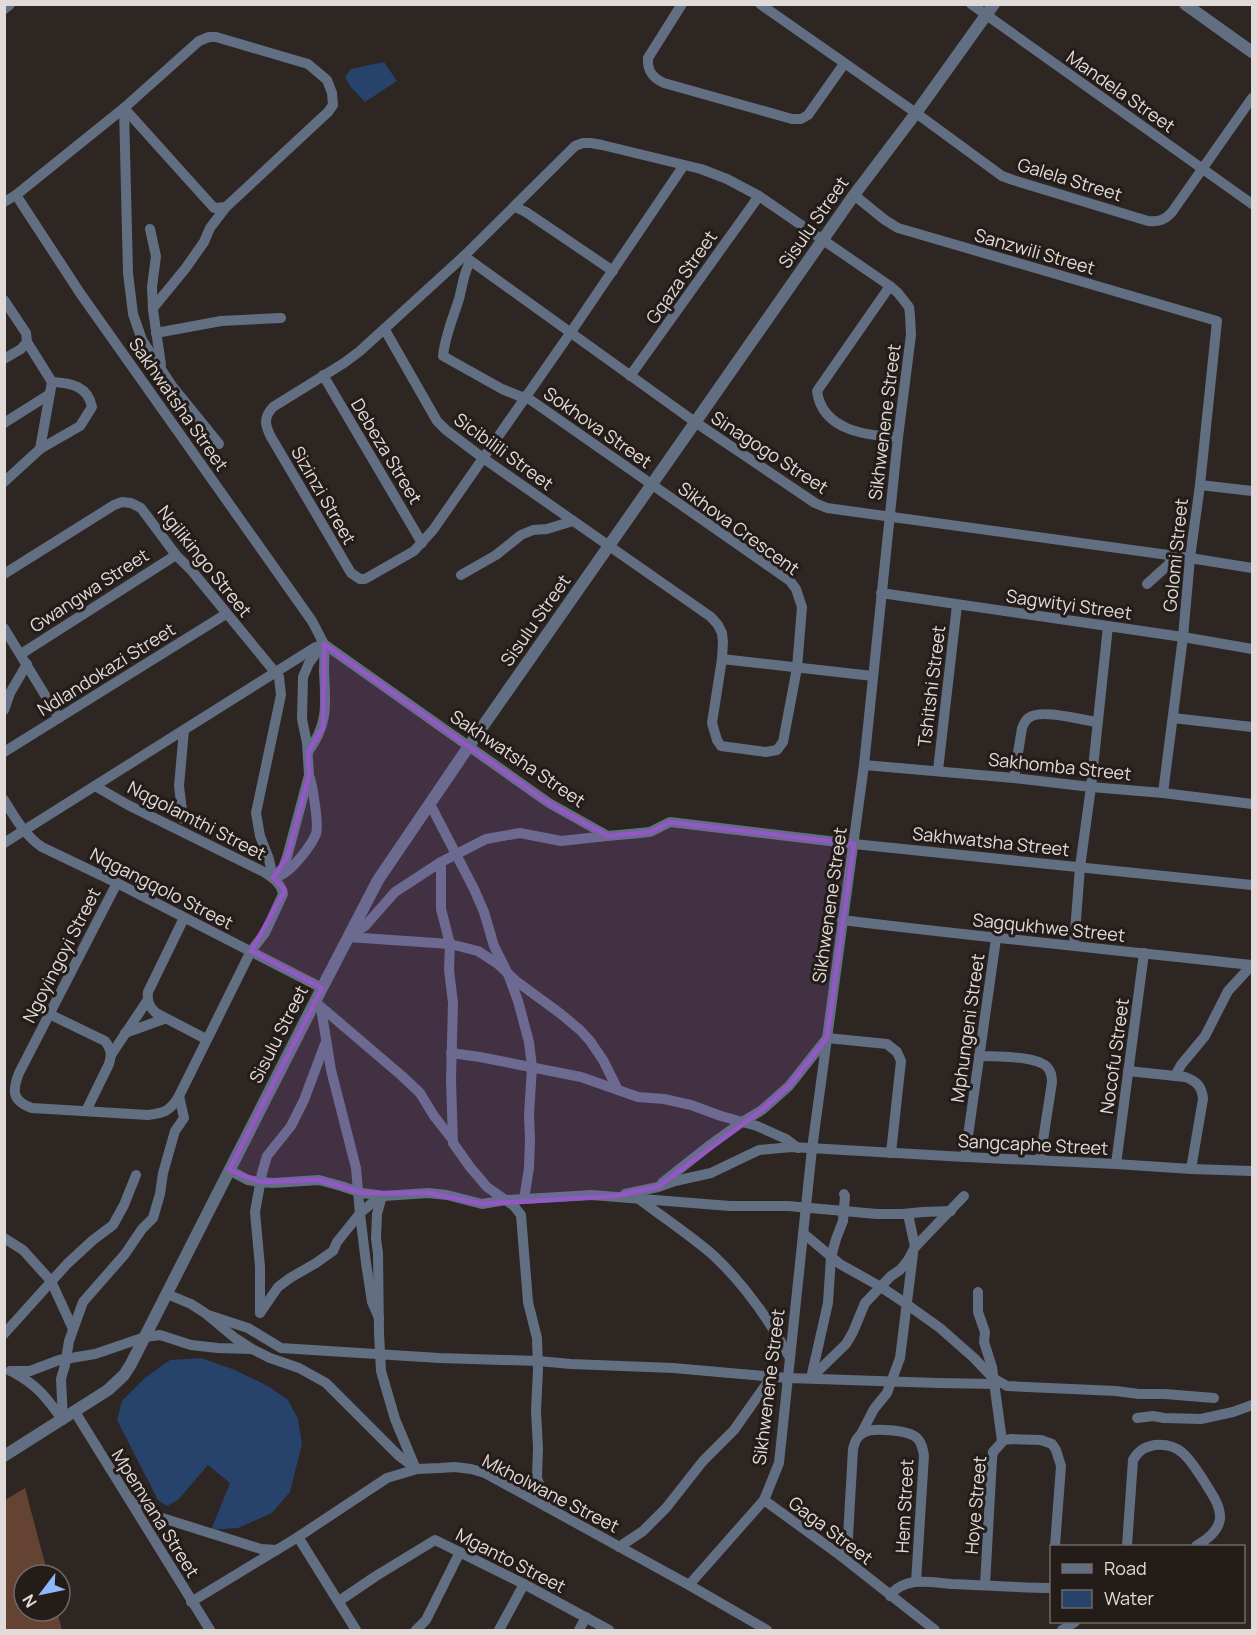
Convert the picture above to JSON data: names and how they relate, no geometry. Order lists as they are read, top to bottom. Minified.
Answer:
{"streets":{"street":["Mandela Street","Galela Street","Sisulu Street","Sanzwili Street","Gqaza Street","Sakhwatsha Street","Sikhwenene Street","Sokhova Street","Debeza Street","Sicibilili Street","Sinagogo Street","Sizinzi Street","Sikhova Crescent","Golomi Street","Ngilikingo Street","Gwangwa Street","Sagwityi Street","Ndlandokazi Street","Tshitshi Street","Sakhomba Street","Nqgolamthi Street","Nqgangqolo Street","Sagqukhwe Street","Ngoyingoyi Street","Mphungeni Street","Nocofu Street","Sangcaphe Street","Mkholwane Street","Hoye Street","Hem Street","Mpemvana Street","Gaga Street","Mganto Street"]},"crossings":[["Mandela Street","Galela Street"],["Mandela Street","Sisulu Street"],["Galela Street","Sisulu Street"],["Sisulu Street","Sanzwili Street"],["Sisulu Street","Sakhwatsha Street"],["Sisulu Street","Sikhwenene Street"],["Sisulu Street","Sokhova Street"],["Sisulu Street","Sicibilili Street"],["Sisulu Street","Sinagogo Street"],["Sisulu Street","Sizinzi Street"],["Sisulu Street","Sikhova Crescent"],["Sisulu Street","Nqgangqolo Street"],["Sisulu Street","Mpemvana Street"],["Sanzwili Street","Golomi Street"],["Gqaza Street","Sinagogo Street"],["Gqaza Street","Sizinzi Street"],["Sakhwatsha Street","Sikhwenene Street"],["Sikhwenene Street","Sinagogo Street"],["Sikhwenene Street","Sizinzi Street"],["Sikhwenene Street","Sagwityi Street"],["Sikhwenene Street","Sakhomba Street"],["Sikhwenene Street","Sagqukhwe Street"],["Sikhwenene Street","Sangcaphe Street"],["Sikhwenene Street","Mkholwane Street"],["Sikhwenene Street","Gaga Street"],["Sokhova Street","Sinagogo Street"],["Sokhova Street","Sizinzi Street"],["Sokhova Street","Sikhova Crescent"],["Debeza Street","Sizinzi Street"],["Sicibilili Street","Sizinzi Street"],["Sicibilili Street","Sikhova Crescent"],["Sinagogo Street","Sizinzi Street"],["Sinagogo Street","Golomi Street"],["Golomi Street","Sagwityi Street"],["Golomi Street","Sakhomba Street"],["Ngilikingo Street","Gwangwa Street"],["Ngilikingo Street","Ndlandokazi Street"],["Sagwityi Street","Tshitshi Street"],["Tshitshi Street","Sakhomba Street"],["Nqgolamthi Street","Nqgangqolo Street"],["Nqgolamthi Street","Ngoyingoyi Street"],["Nqgangqolo Street","Ngoyingoyi Street"],["Sagqukhwe Street","Mphungeni Street"],["Sagqukhwe Street","Nocofu Street"],["Mphungeni Street","Sangcaphe Street"],["Nocofu Street","Sangcaphe Street"],["Mkholwane Street","Mpemvana Street"]],"legend":["Road","Water"],"north":"bottom left"}
